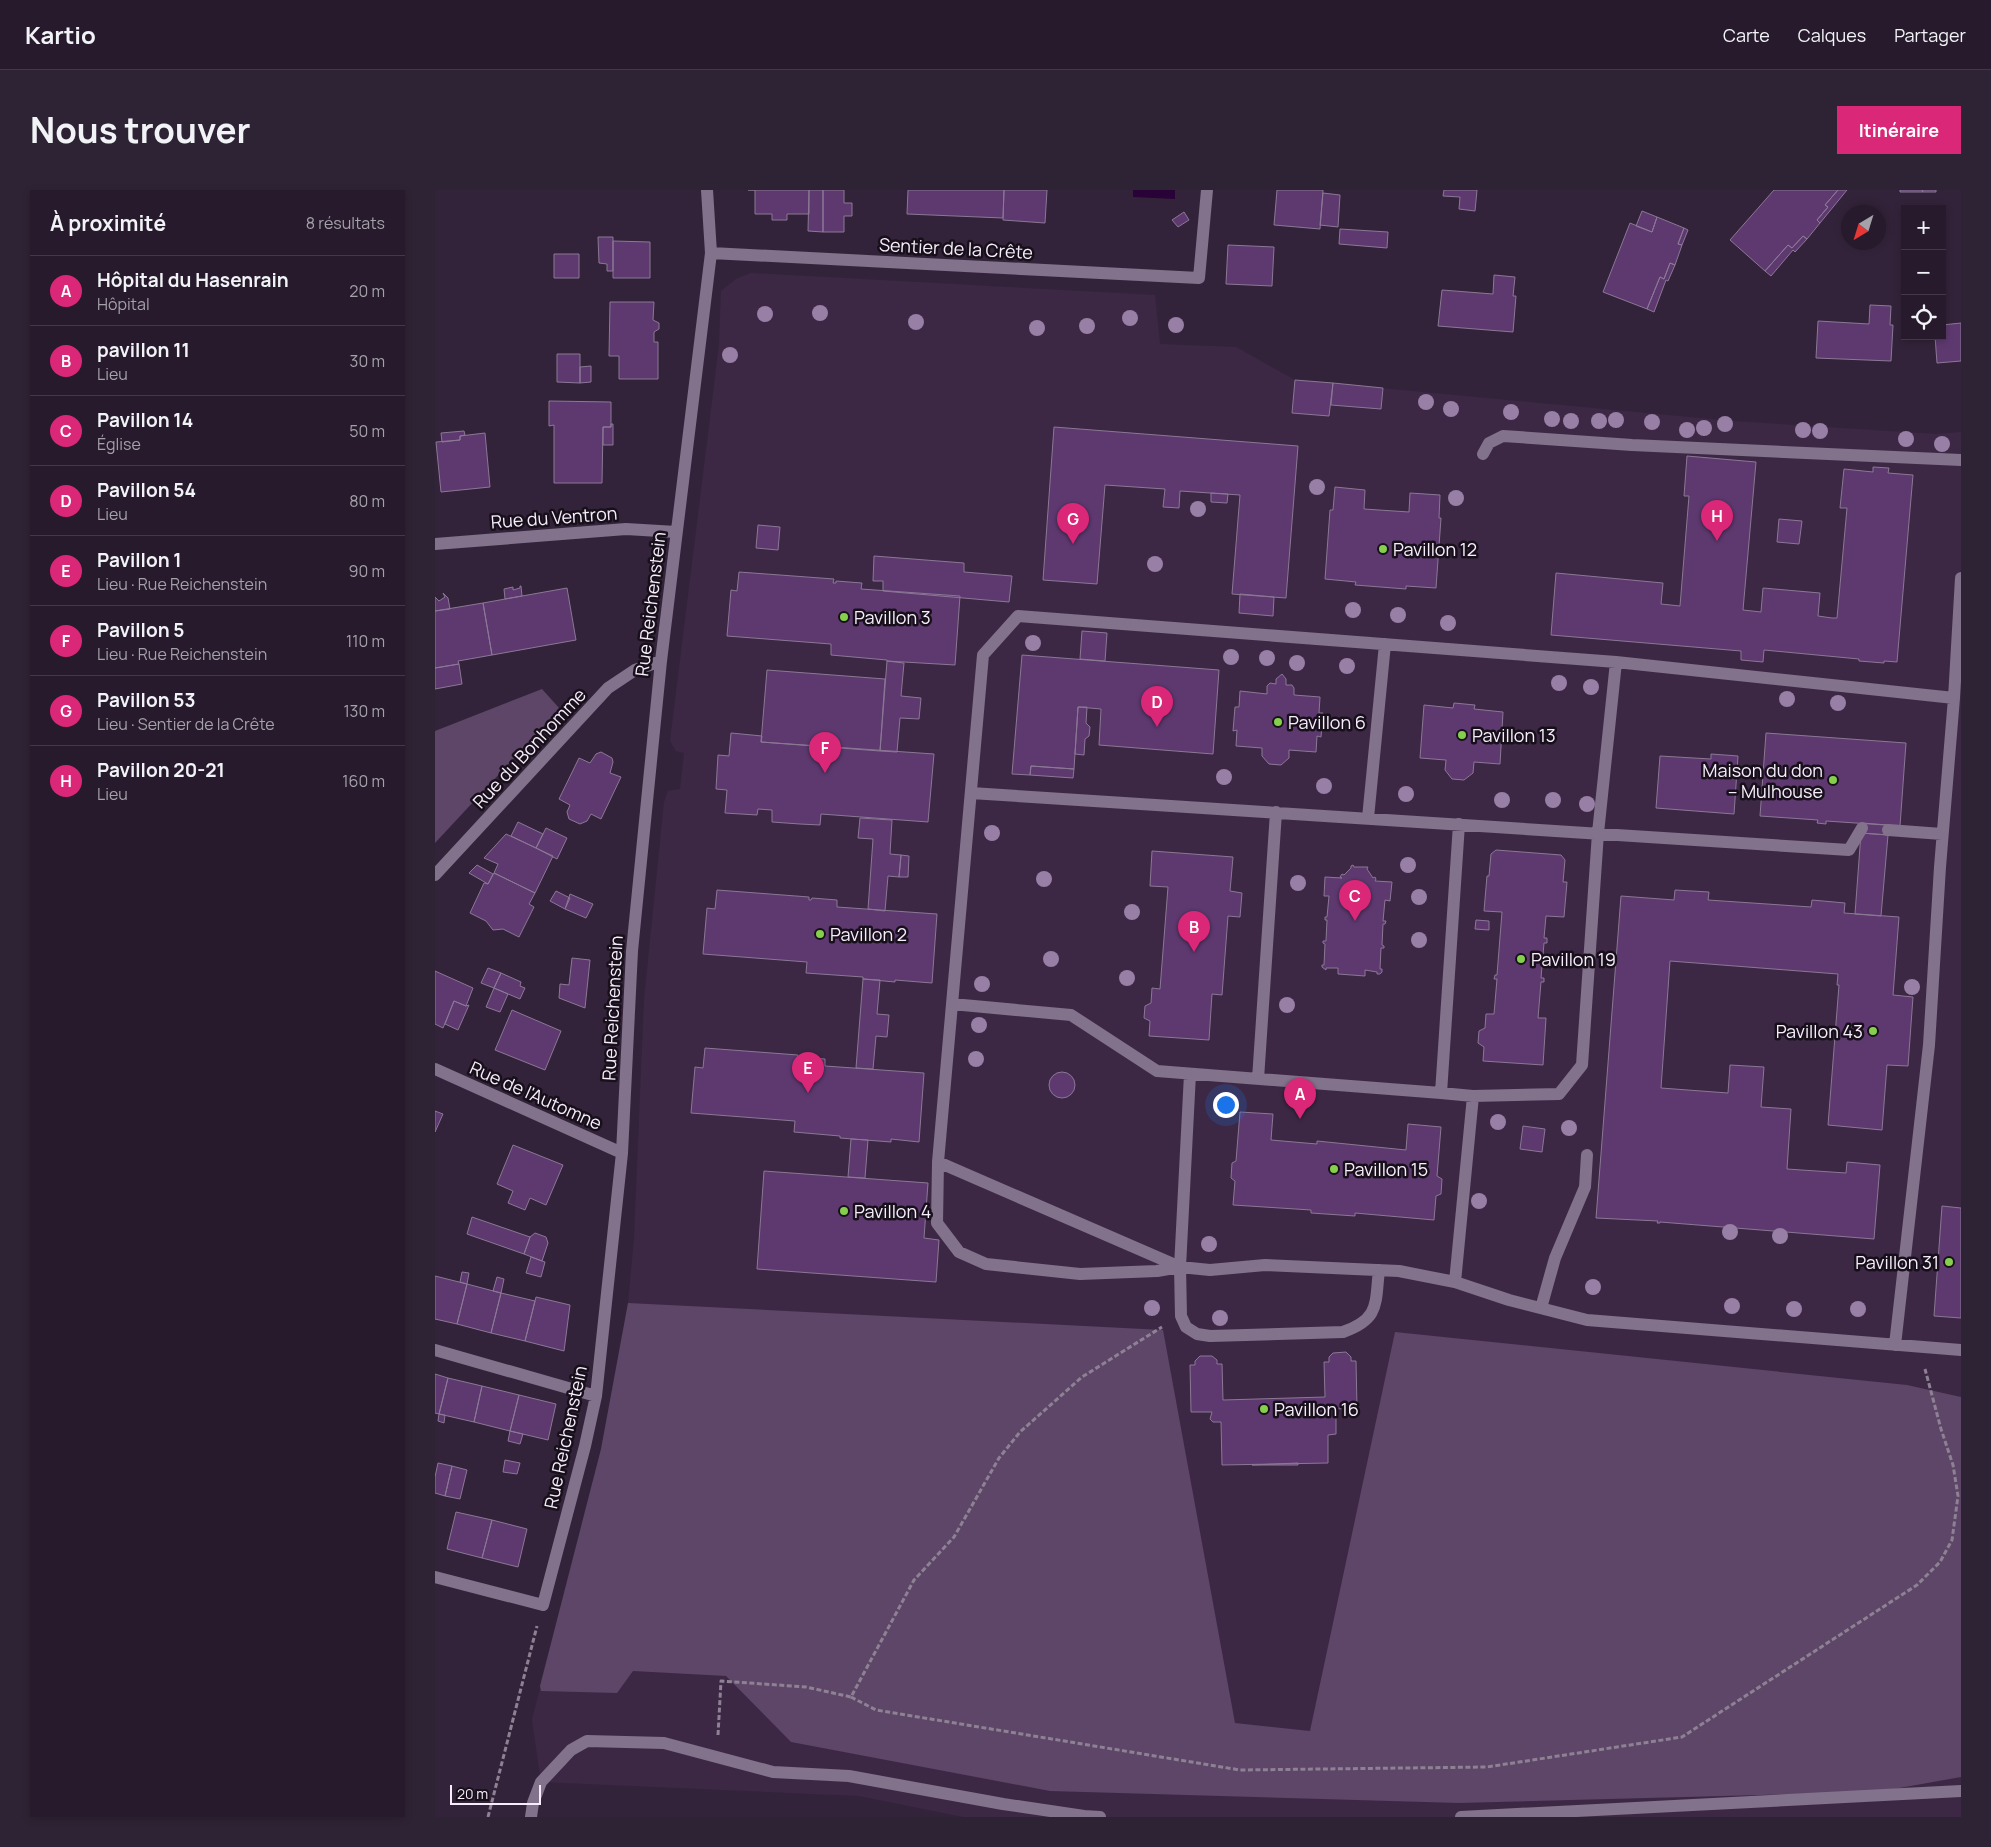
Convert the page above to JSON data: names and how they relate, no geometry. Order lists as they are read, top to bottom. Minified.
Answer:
{"streets":{"street":["Sentier de la Crête","Rue du Ventron","Rue Reichenstein","Rue du Bonhomme","Rue de l'Automne"]},"crossings":[["Sentier de la Crête","Rue Reichenstein"],["Rue du Ventron","Rue Reichenstein"],["Rue Reichenstein","Rue du Bonhomme"],["Rue Reichenstein","Rue de l'Automne"]],"places":["Pavillon 12","Pavillon 3","Pavillon 6","Pavillon 13","Maison du don – Mulhouse","Pavillon 2","Pavillon 19","Pavillon 43","Pavillon 15","Pavillon 4","Pavillon 31","Pavillon 16"],"scale_bar":"20 m","north":"bottom left","page":{"header":"Kartio","nav":["Carte","Calques","Partager"],"title":"Nous trouver","buttons":"Itinéraire","heading":["À proximité","8 résultats"],"map_buttons":["+","−"],"list":[{"mark":"A","name":"Hôpital du Hasenrain","note":"Hôpital","value":"20 m"},{"mark":"B","name":"pavillon 11","note":"Lieu","value":"30 m"},{"mark":"C","name":"Pavillon 14","note":"Église","value":"50 m"},{"mark":"D","name":"Pavillon 54","note":"Lieu","value":"80 m"},{"mark":"E","name":"Pavillon 1","note":"Lieu · Rue Reichenstein","value":"90 m"},{"mark":"F","name":"Pavillon 5","note":"Lieu · Rue Reichenstein","value":"110 m"},{"mark":"G","name":"Pavillon 53","note":"Lieu · Sentier de la Crête","value":"130 m"},{"mark":"H","name":"Pavillon 20-21","note":"Lieu","value":"160 m"}],"pins":["H","G","D","F","C","B","E","A"],"scale":"20 m"}}
